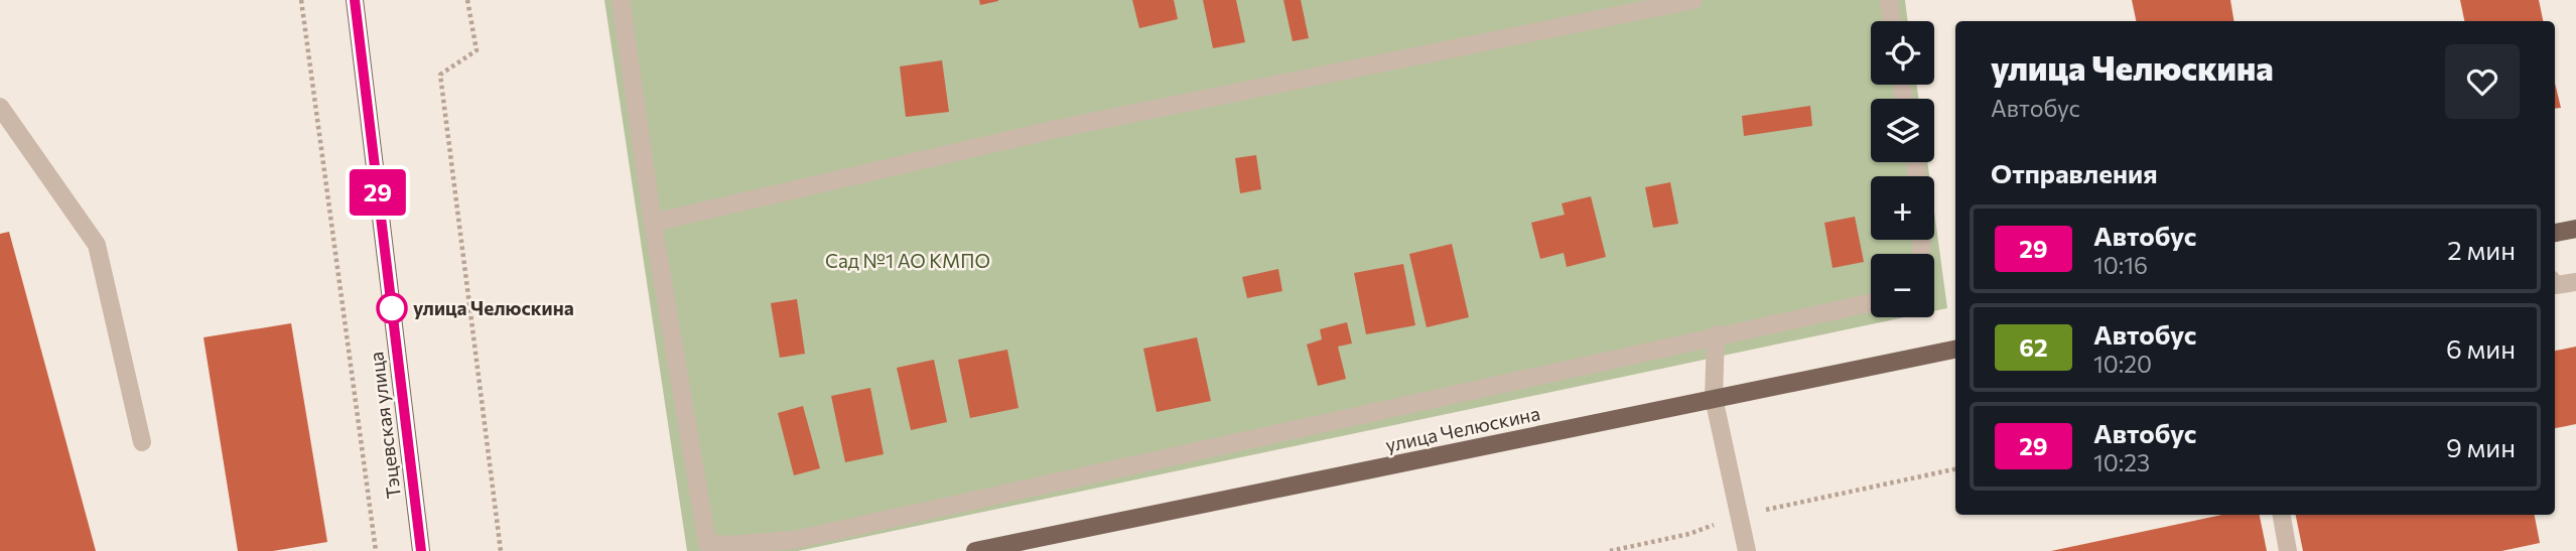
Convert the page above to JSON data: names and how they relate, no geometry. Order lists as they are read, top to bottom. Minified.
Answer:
{"streets":{"main road":["Тэцевская улица","улица Челюскина"]},"parks":["Сад №1 АО КМПО"],"places":["улица Челюскина"],"lines":["bus line 29"],"page":{"on_map":"29","map_buttons":["+","−"],"heading":[["улица Челюскина","Автобус"],"Отправления"],"list":[{"mark":"29","name":"Автобус","note":"10:16","value":"2 мин"},{"mark":"62","name":"Автобус","note":"10:20","value":"6 мин"},{"mark":"29","name":"Автобус","note":"10:23","value":"9 мин"}]}}
